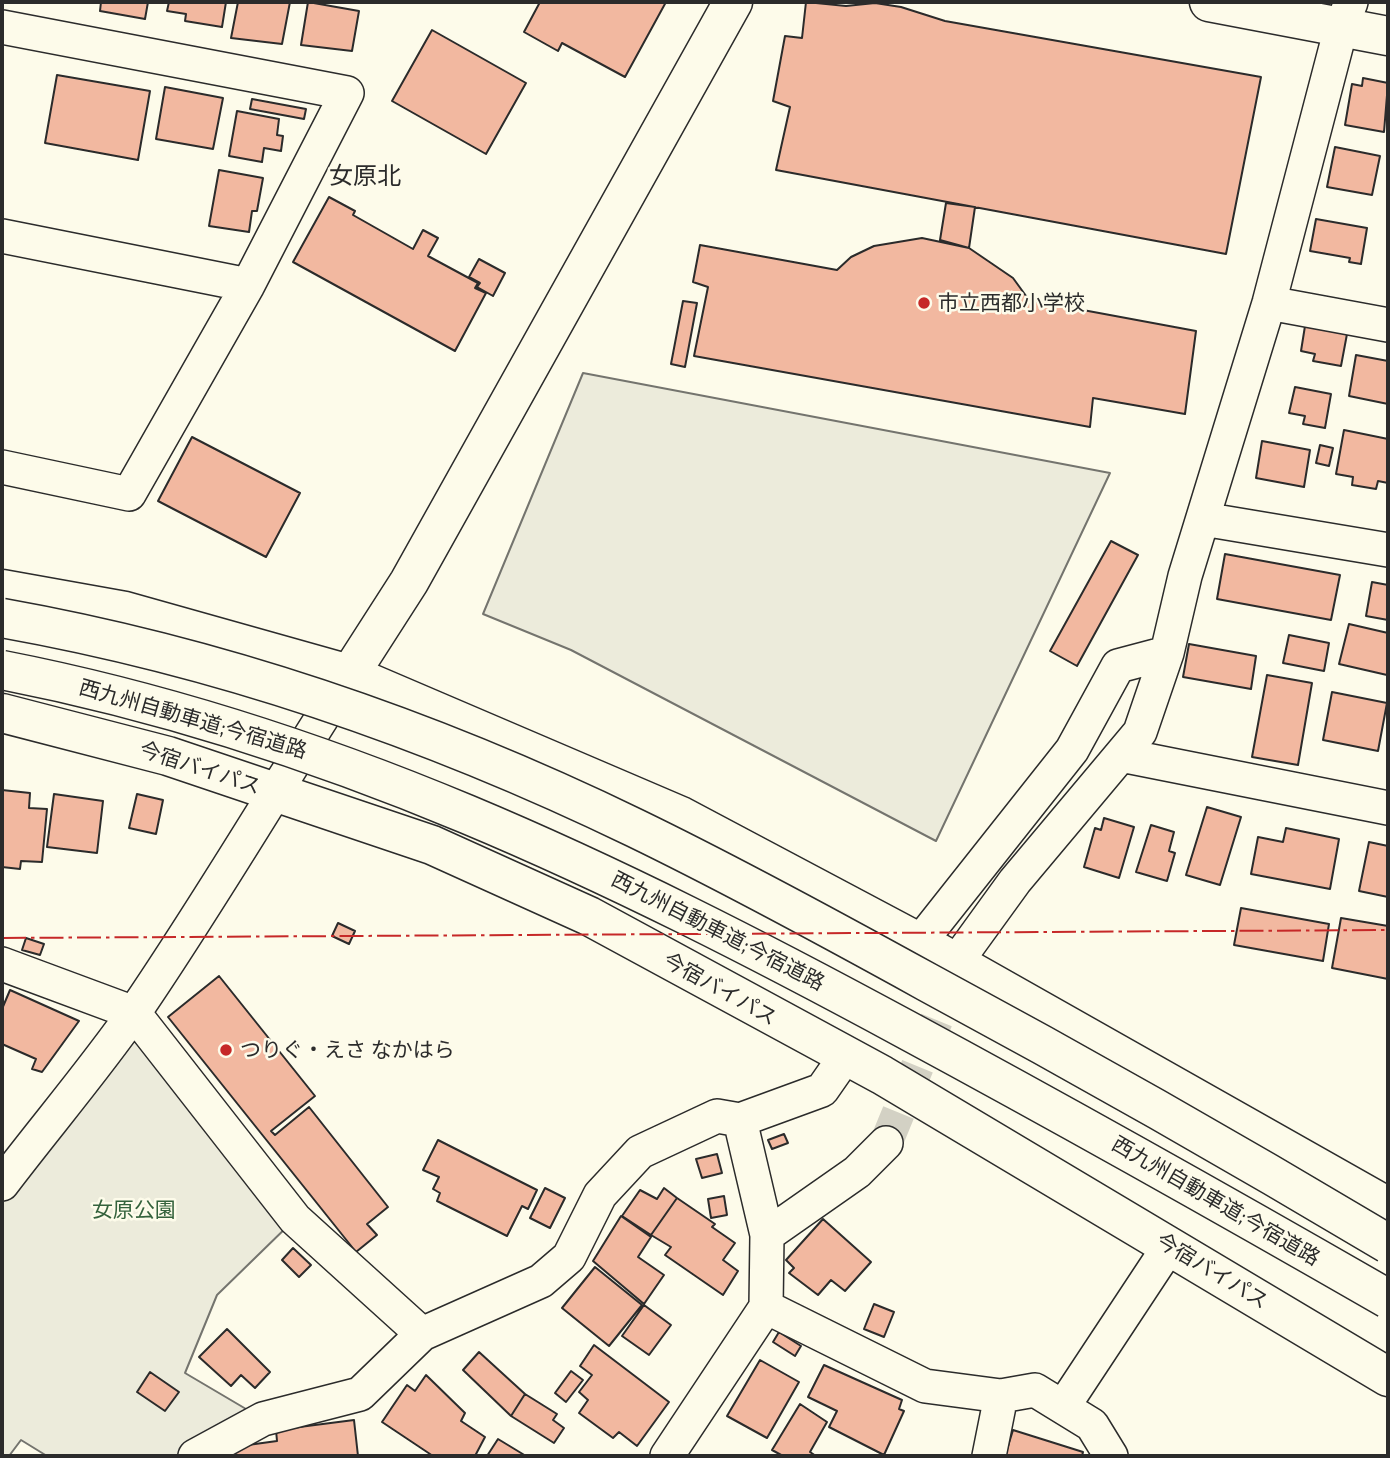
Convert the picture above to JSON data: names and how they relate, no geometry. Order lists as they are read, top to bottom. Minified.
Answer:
{"streets":{"main road":["西九州自動車道;今宿道路","今宿バイパス"]},"districts":["女原北"],"parks":["女原公園"],"places":["市立西都小学校","つりぐ・えさ なかはら"]}
